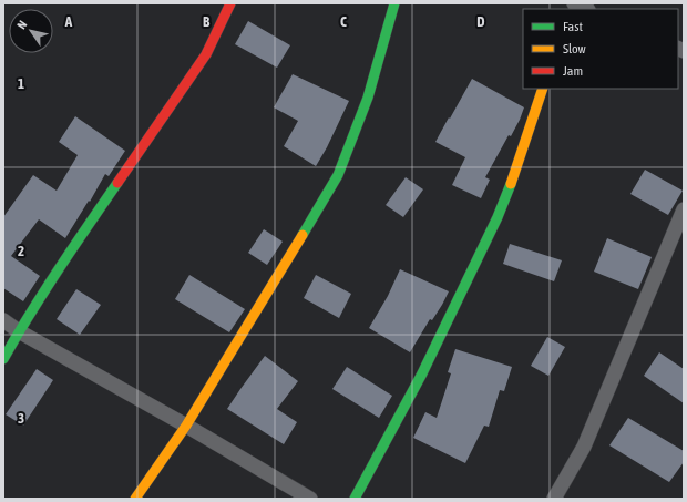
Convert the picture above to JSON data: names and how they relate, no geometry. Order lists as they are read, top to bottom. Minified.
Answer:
{"legend":["Fast","Slow","Jam"],"north":"top left","grid":{"columns":["A","B","C","D"],"rows":["1","2","3"]}}
